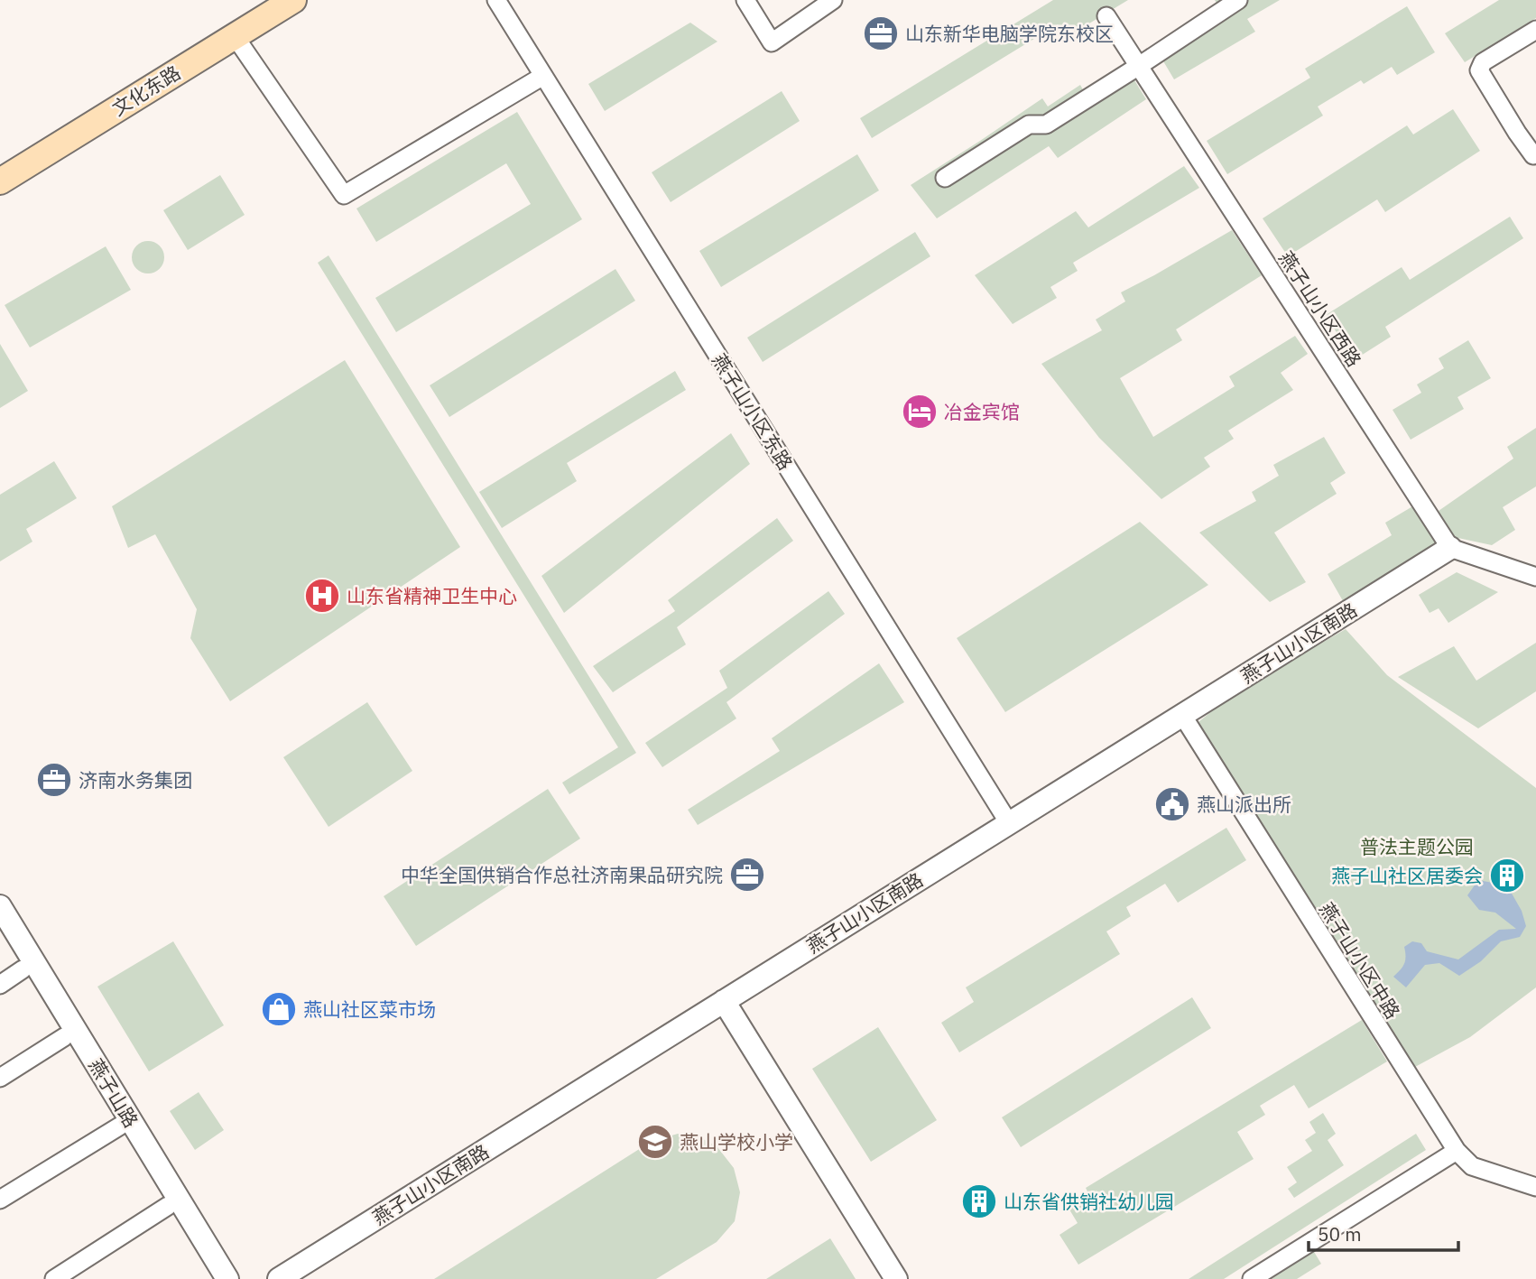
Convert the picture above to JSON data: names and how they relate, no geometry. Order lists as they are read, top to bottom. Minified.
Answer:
{"streets":{"main road":["文化东路"],"street":["燕子山小区西路","燕子山小区东路","燕子山小区南路","燕子山小区中路","燕子山路"]},"crossings":[["燕子山小区西路","燕子山小区南路"],["燕子山小区东路","燕子山小区南路"],["燕子山小区南路","燕子山小区中路"]],"parks":["普法主题公园"],"places":{"office":["山东新华电脑学院东校区","济南水务集团","中华全国供销合作总社济南果品研究院"],"hotel":["冶金宾馆"],"hospital":["山东省精神卫生中心"],"public building":["燕山派出所"],"building":["燕子山社区居委会","山东省供销社幼儿园"],"shop":["燕山社区菜市场"],"school or university":["燕山学校小学"]},"scale_bar":"50 m"}
